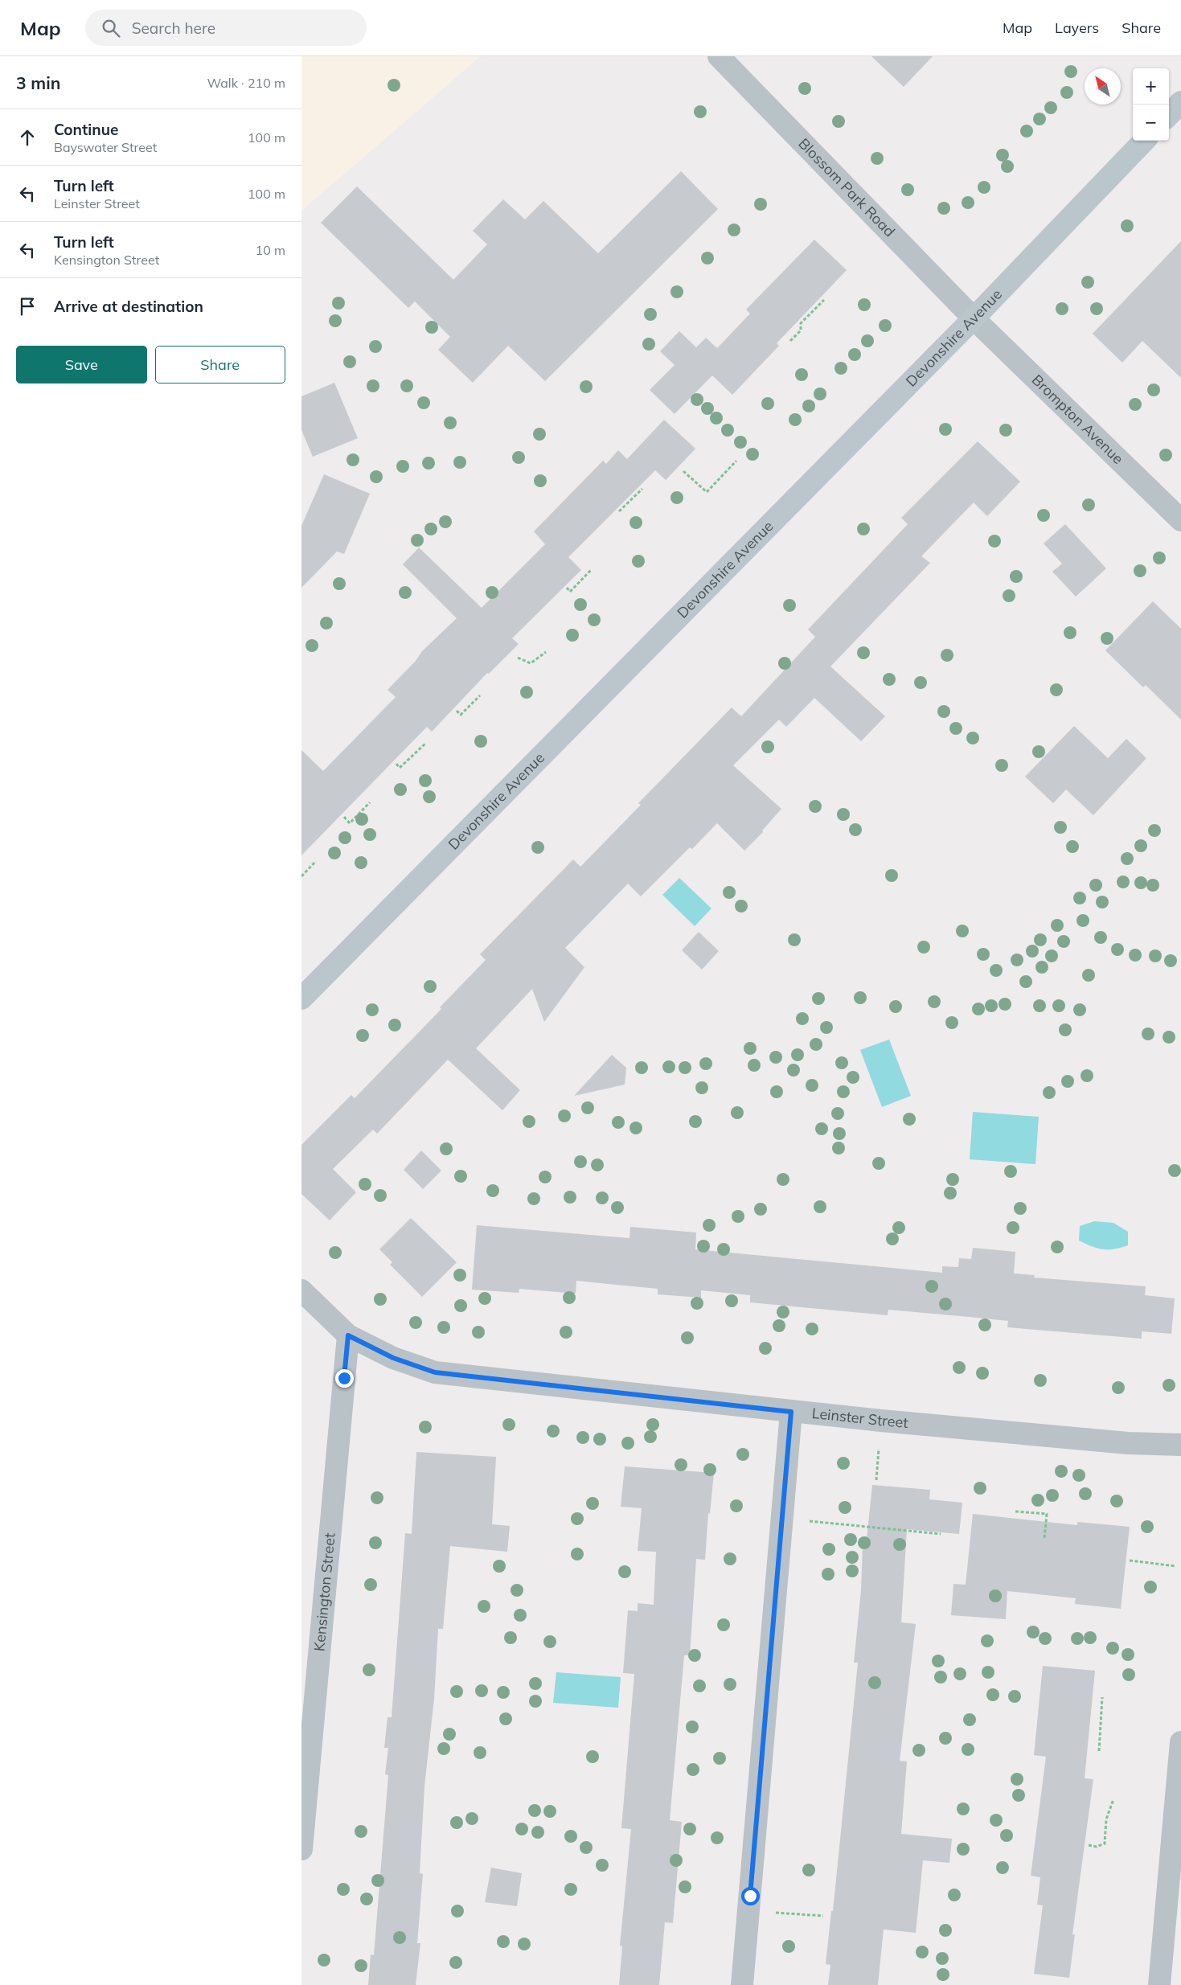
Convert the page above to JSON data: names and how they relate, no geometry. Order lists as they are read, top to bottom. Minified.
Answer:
{"streets":{"main road":["Devonshire Avenue"],"street":["Blossom Park Road","Brompton Avenue","Leinster Street","Kensington Street"]},"crossings":[["Blossom Park Road","Devonshire Avenue"],["Blossom Park Road","Brompton Avenue"],["Devonshire Avenue","Brompton Avenue"],["Leinster Street","Kensington Street"]],"north":"top left","page":{"header":"Map","search":"Search here","nav":["Map","Layers","Share"],"heading":["3 min","Walk · 210 m"],"map_buttons":["+","−"],"list":[["Continue","Bayswater Street","100 m"],["Turn left","Leinster Street","100 m"],["Turn left","Kensington Street","10 m"],"Arrive at destination"],"buttons":["Save","Share"]}}
